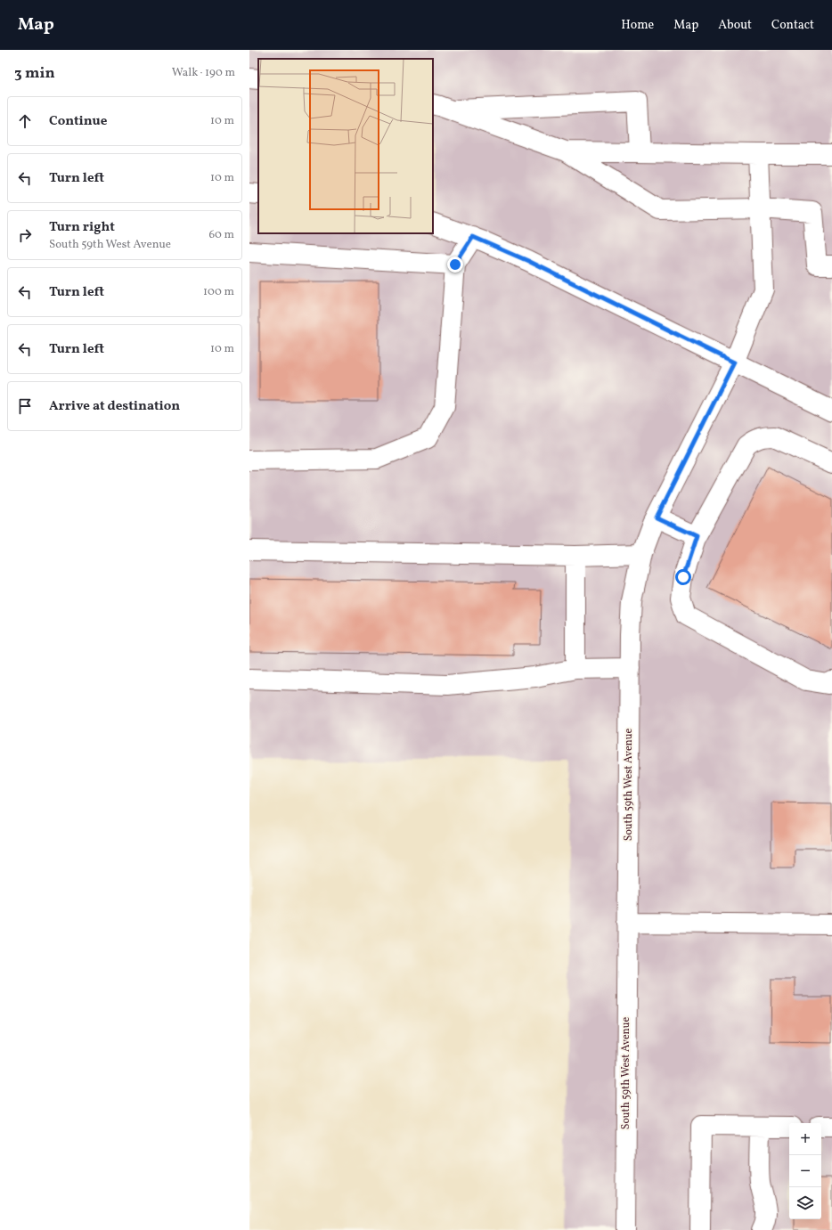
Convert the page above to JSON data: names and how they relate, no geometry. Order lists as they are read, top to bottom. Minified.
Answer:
{"streets":{"street":["South 59th West Avenue"]},"page":{"header":"Map","nav":["Home","Map","About","Contact"],"heading":["3 min","Walk · 190 m"],"list":[["Continue","10 m"],["Turn left","10 m"],["Turn right","South 59th West Avenue","60 m"],["Turn left","100 m"],["Turn left","10 m"],"Arrive at destination"],"map_buttons":["+","−"]}}
